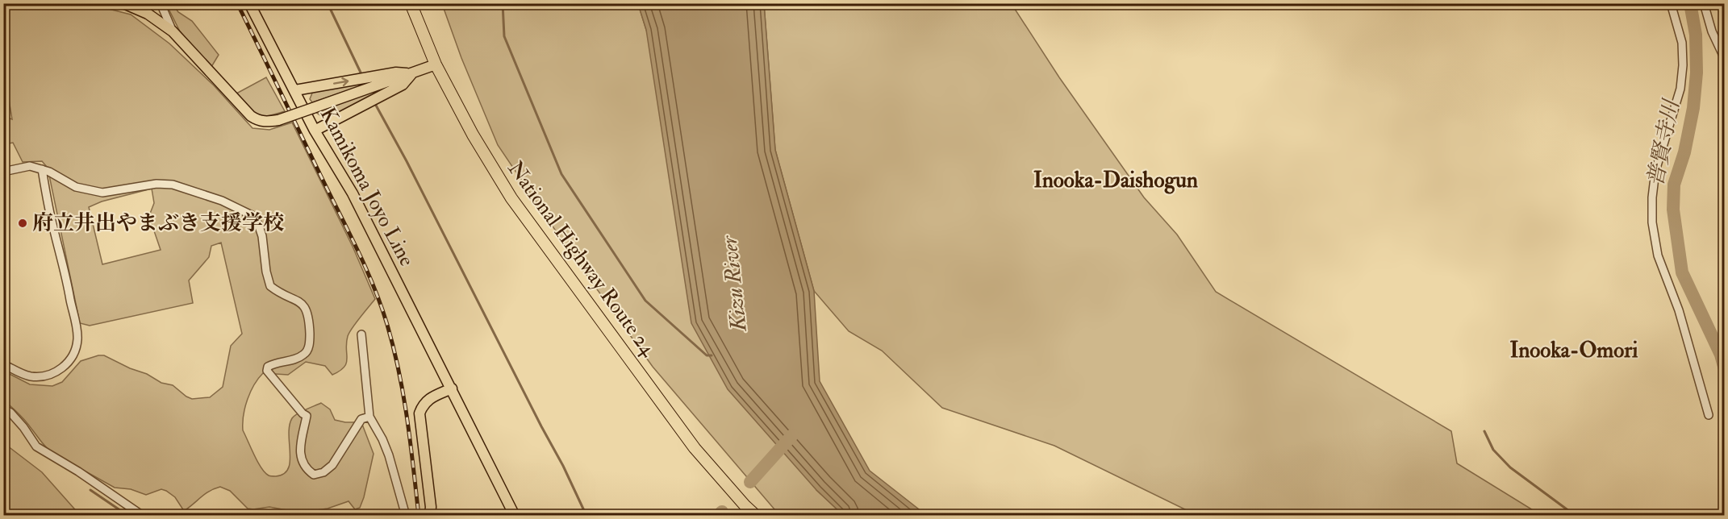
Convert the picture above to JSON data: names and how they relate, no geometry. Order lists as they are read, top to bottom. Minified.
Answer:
{"streets":{"highway":["National Highway Route 24"],"main road":["Kamikoma Joyo Line"]},"districts":["Inooka-Daishogun","Inooka-Omori"],"water":["普賢寺川","Kizu River"],"places":["府立井出やまぶき支援学校"]}
